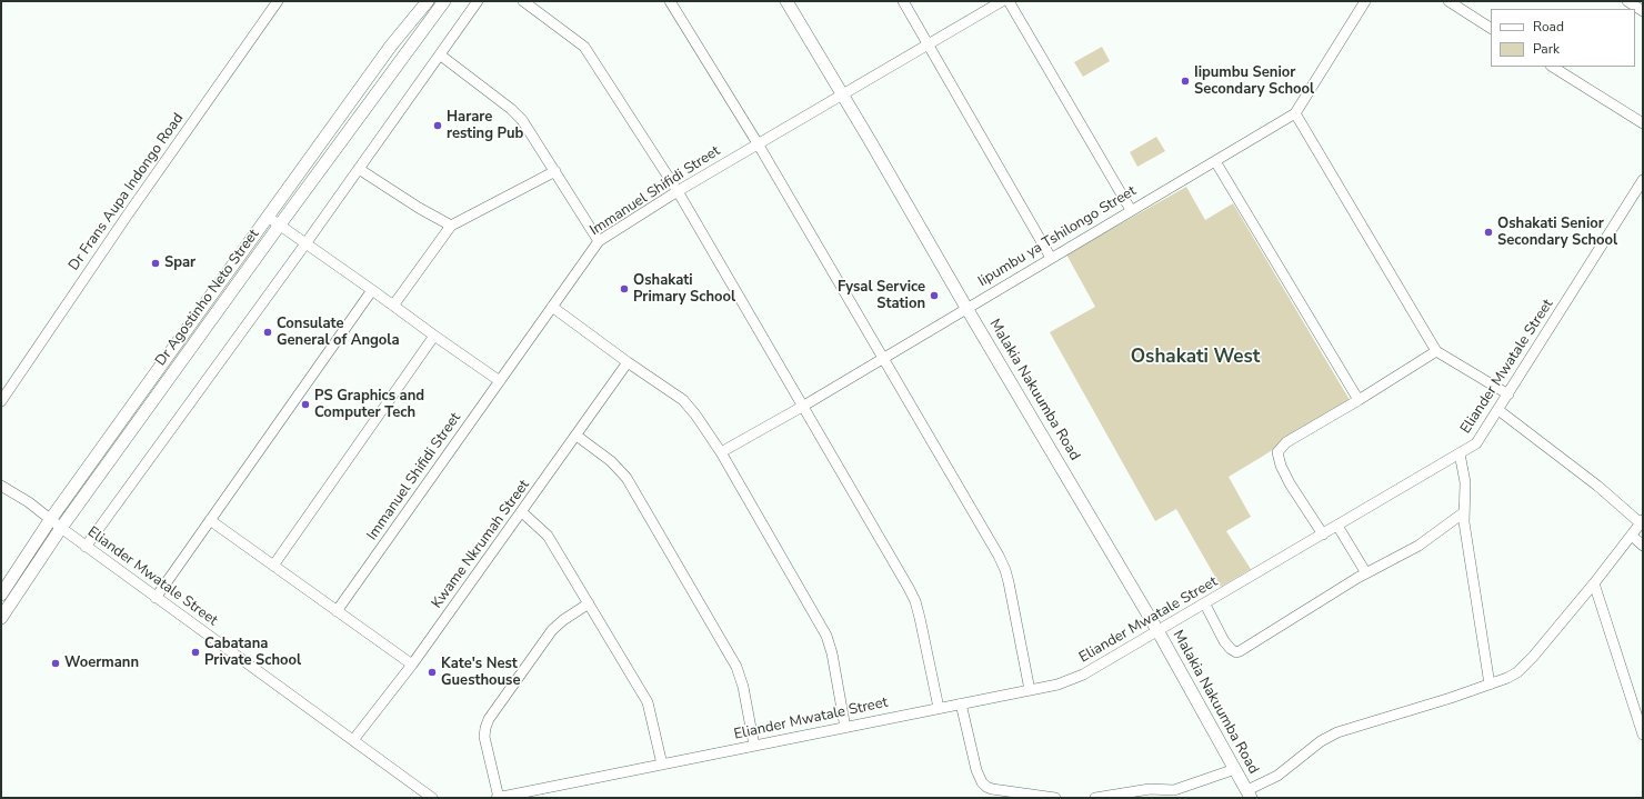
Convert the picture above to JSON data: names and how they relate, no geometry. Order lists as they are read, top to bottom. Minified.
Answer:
{"streets":{"main road":["Dr Agostinho Neto Street","Malakia Nakuumba Road"],"street":["Immanuel Shifidi Street","Dr Frans Aupa Indongo Road","Iipumbu ya Tshilongo Street","Eliander Mwatale Street","Kwame Nkrumah Street"]},"crossings":[["Immanuel Shifidi Street","Malakia Nakuumba Road"],["Iipumbu ya Tshilongo Street","Malakia Nakuumba Road"],["Dr Agostinho Neto Street","Eliander Mwatale Street"],["Eliander Mwatale Street","Malakia Nakuumba Road"],["Eliander Mwatale Street","Kwame Nkrumah Street"]],"districts":["Oshakati West"],"places":["Iipumbu Senior Secondary School","Harare resting Pub","Oshakati Senior Secondary School","Spar","Oshakati Primary School","Fysal Service Station","Consulate General of Angola","PS Graphics and Computer Tech","Cabatana Private School","Woermann","Kate's Nest Guesthouse"],"legend":["Road","Park"]}
